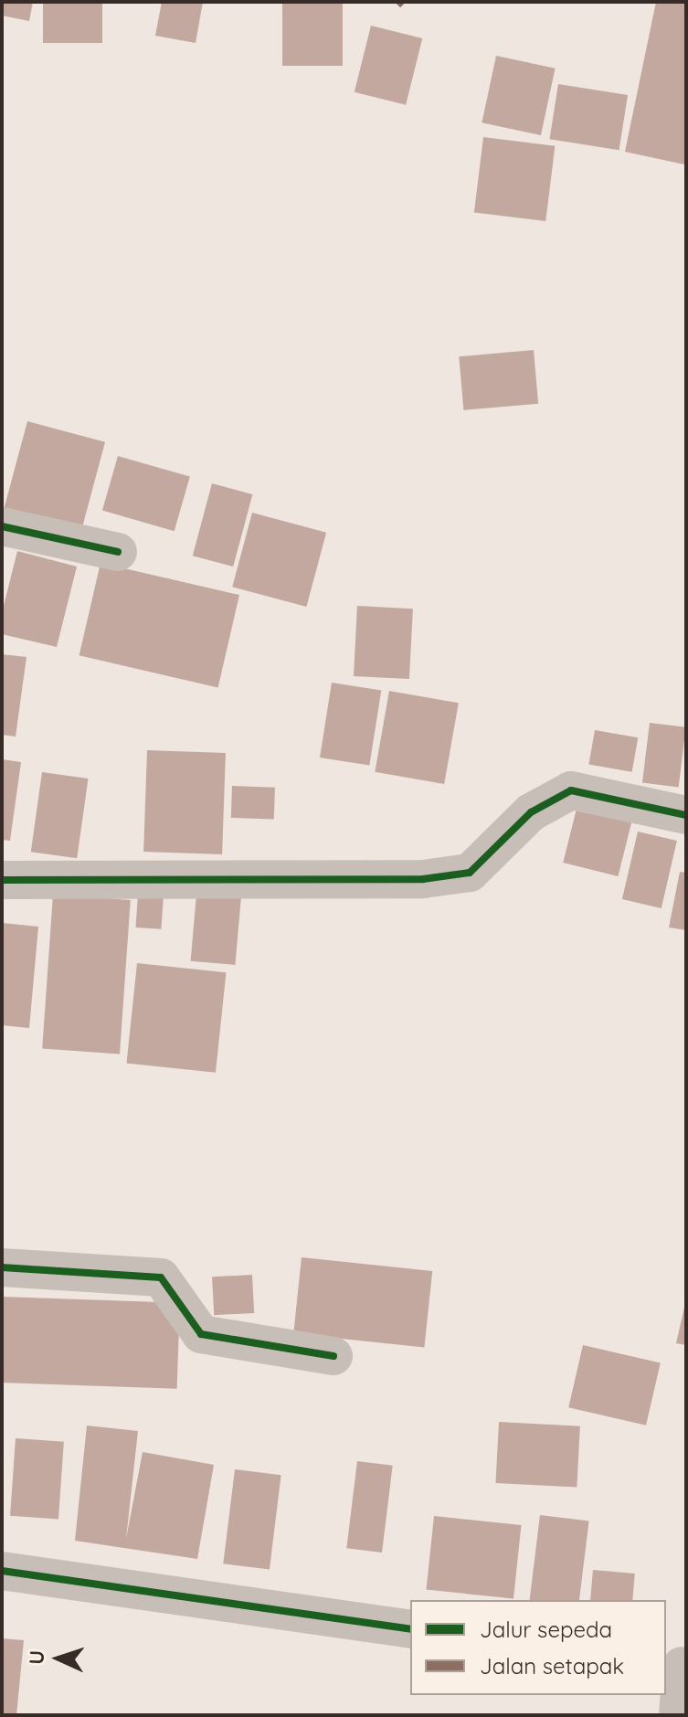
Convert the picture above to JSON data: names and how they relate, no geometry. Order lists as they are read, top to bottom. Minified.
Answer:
{"legend":["Jalur sepeda","Jalan setapak"],"north":"left"}
